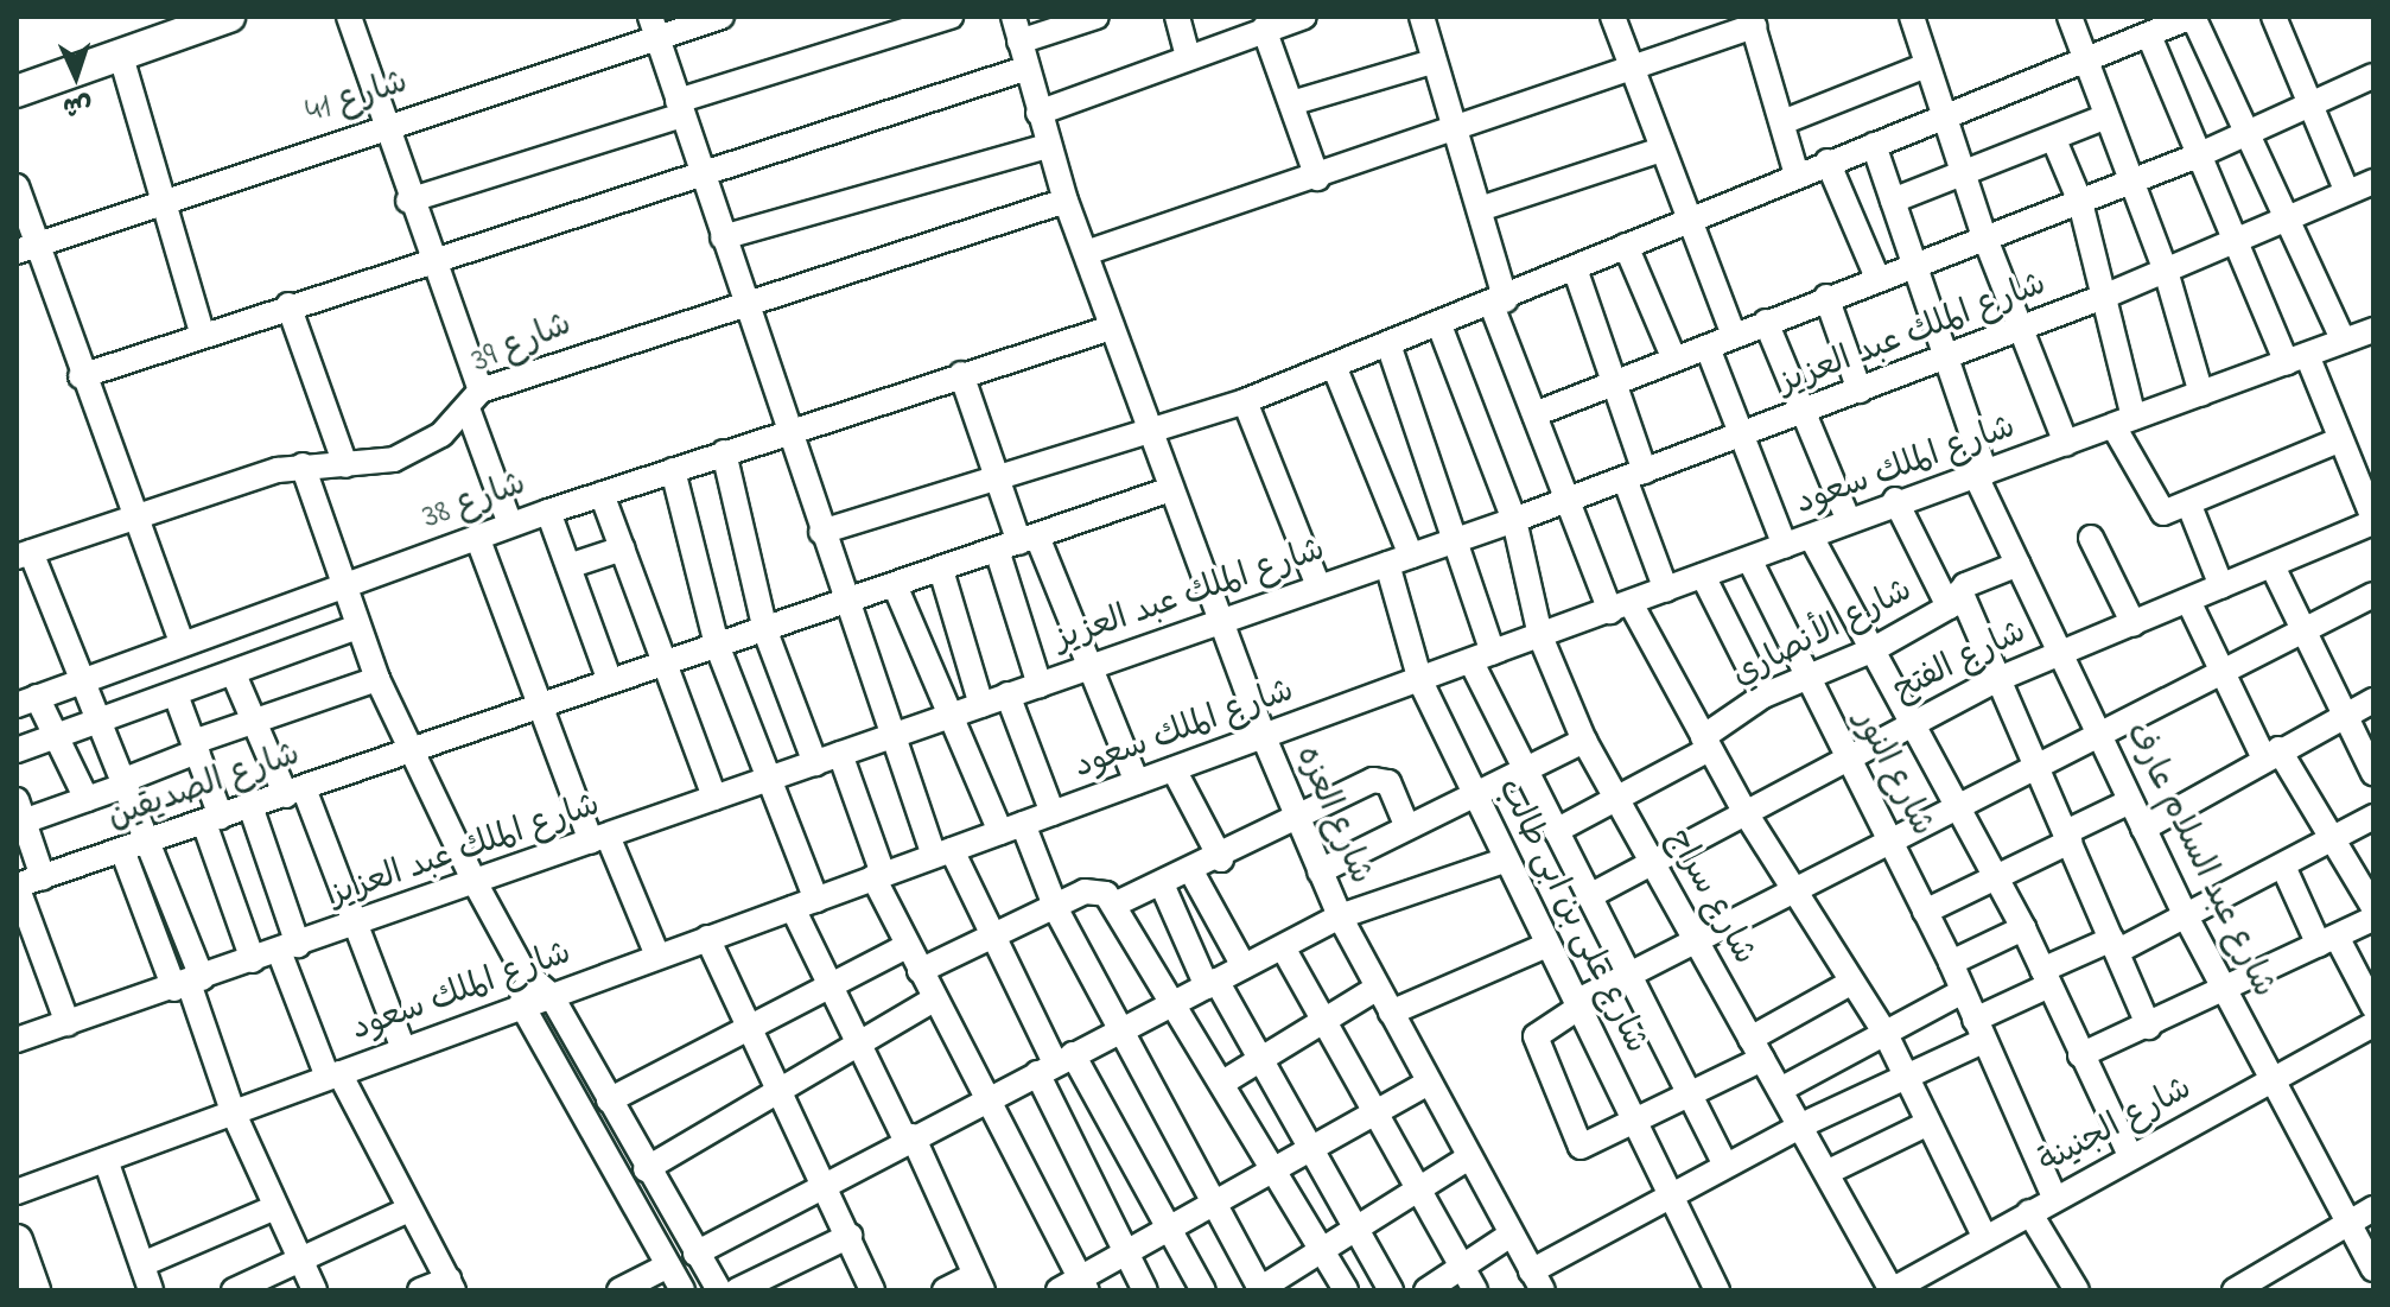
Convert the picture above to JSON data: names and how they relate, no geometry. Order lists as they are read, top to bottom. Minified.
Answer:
{"streets":{"street":["شارع 41","شارع الملك عبد العزيز","شارع 39","شارع الملك سعود","شارع 38","شارع الأنصاري","شارع الفتح","شارع النور","شارع الصديقين","شارع العزه","شارع عبد السلام عارف","شارع سراج","شارع على بن ابى طالب","شارع الجنينة"]},"crossings":[["شارع الملك عبد العزيز","شارع العزه"],["شارع الملك عبد العزيز","شارع عبد السلام عارف"],["شارع الملك عبد العزيز","شارع سراج"],["شارع الملك عبد العزيز","شارع على بن ابى طالب"],["شارع 39","شارع العزه"],["شارع الملك سعود","شارع النور"],["شارع الملك سعود","شارع العزه"],["شارع الملك سعود","شارع عبد السلام عارف"],["شارع الملك سعود","شارع سراج"],["شارع الملك سعود","شارع على بن ابى طالب"],["شارع 38","شارع العزه"],["شارع الأنصاري","شارع النور"],["شارع الأنصاري","شارع عبد السلام عارف"],["شارع الأنصاري","شارع سراج"],["شارع الفتح","شارع النور"],["شارع الفتح","شارع عبد السلام عارف"],["شارع الفتح","شارع سراج"],["شارع النور","شارع الجنينة"],["شارع الصديقين","شارع العزه"],["شارع عبد السلام عارف","شارع الجنينة"],["شارع سراج","شارع الجنينة"]],"north":"bottom"}
